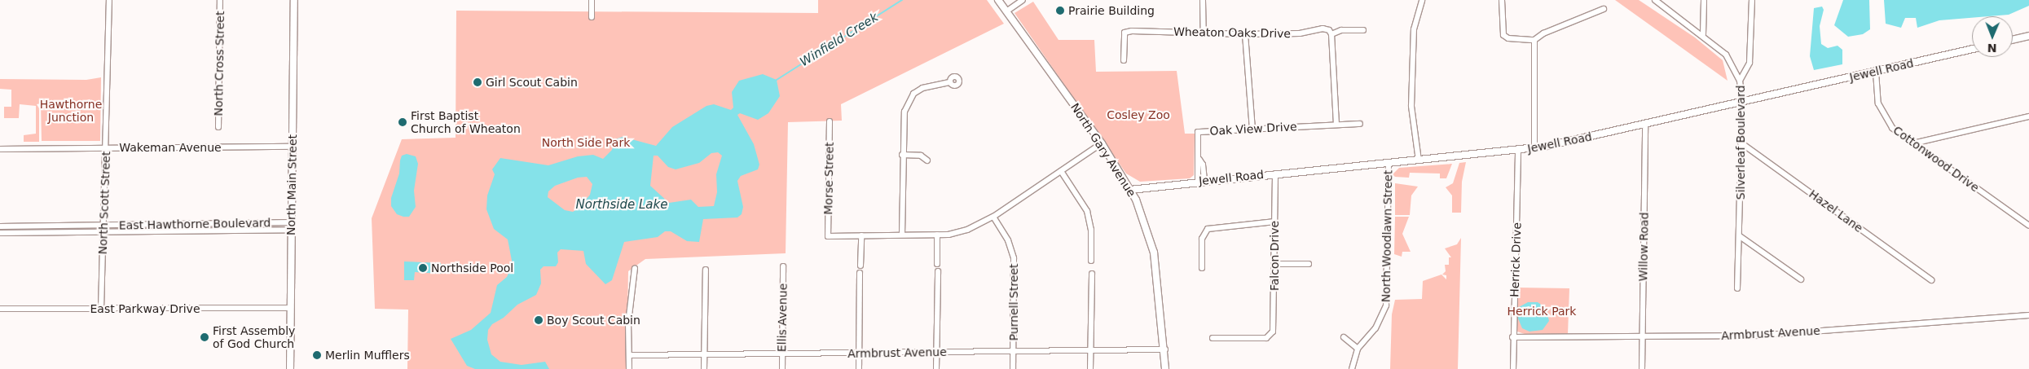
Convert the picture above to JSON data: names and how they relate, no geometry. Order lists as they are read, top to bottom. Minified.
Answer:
{"streets":{"street":["Wheaton Oaks Drive","North Cross Street","Jewell Road","Oak View Drive","Silverleaf Boulevard","Wakeman Avenue","North Gary Avenue","Cottonwood Drive","Morse Street","North Main Street","North Scott Street","Hazel Lane","East Hawthorne Boulevard","North Woodlawn Street","Willow Road","Falcon Drive","Herrick Drive","Purnell Street","East Parkway Drive","Ellis Avenue","Armbrust Avenue"]},"crossings":[["Jewell Road","Oak View Drive"],["Jewell Road","Silverleaf Boulevard"],["Jewell Road","North Gary Avenue"],["Jewell Road","Cottonwood Drive"],["Jewell Road","North Woodlawn Street"],["Jewell Road","Willow Road"],["Jewell Road","Falcon Drive"],["Jewell Road","Herrick Drive"],["Silverleaf Boulevard","Hazel Lane"],["Wakeman Avenue","North Main Street"],["Wakeman Avenue","North Scott Street"],["North Gary Avenue","Armbrust Avenue"],["North Main Street","East Hawthorne Boulevard"],["North Main Street","East Parkway Drive"],["North Scott Street","East Hawthorne Boulevard"],["North Scott Street","East Parkway Drive"],["Willow Road","Armbrust Avenue"],["Herrick Drive","Armbrust Avenue"],["Purnell Street","Armbrust Avenue"],["Ellis Avenue","Armbrust Avenue"]],"water":["Winfield Creek","Northside Lake"],"parks":["Hawthorne Junction","Cosley Zoo","North Side Park","Herrick Park"],"places":["Prairie Building","Girl Scout Cabin","First Baptist Church of Wheaton","Northside Pool","Boy Scout Cabin","First Assembly of God Church","Merlin Mufflers"],"north":"bottom"}
